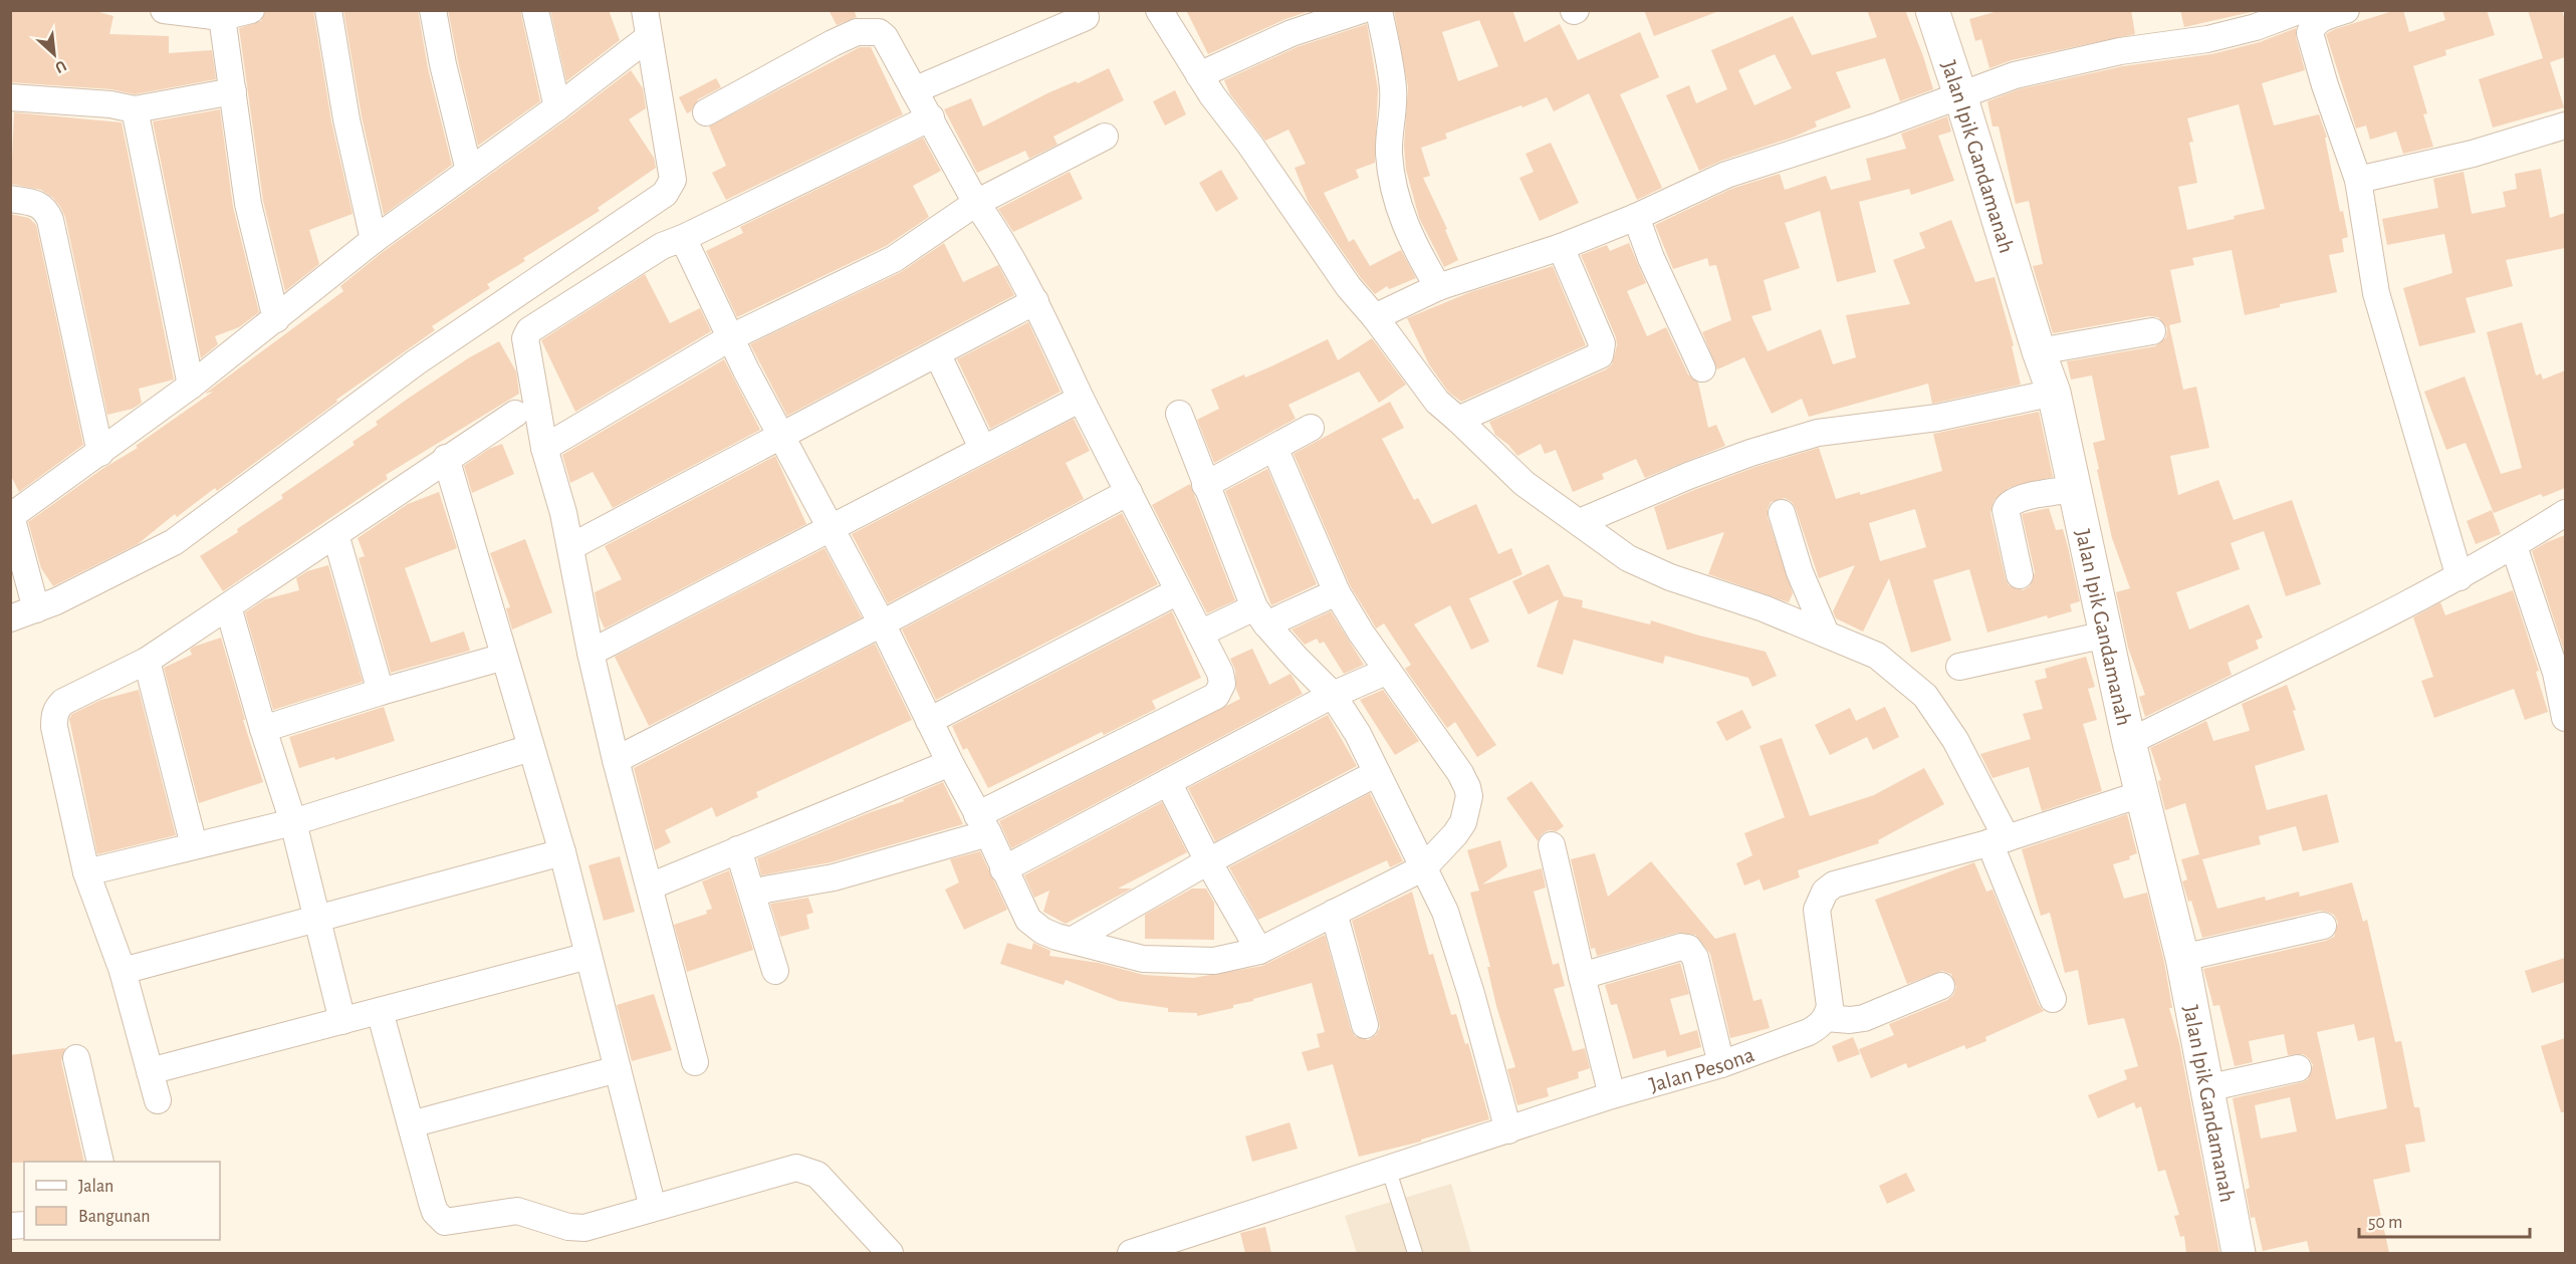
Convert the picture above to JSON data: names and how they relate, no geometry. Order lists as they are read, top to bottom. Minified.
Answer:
{"streets":{"street":["Jalan Ipik Gandamanah","Jalan Pesona"]},"legend":["Jalan","Bangunan"],"scale_bar":"50 m","north":"bottom right"}
